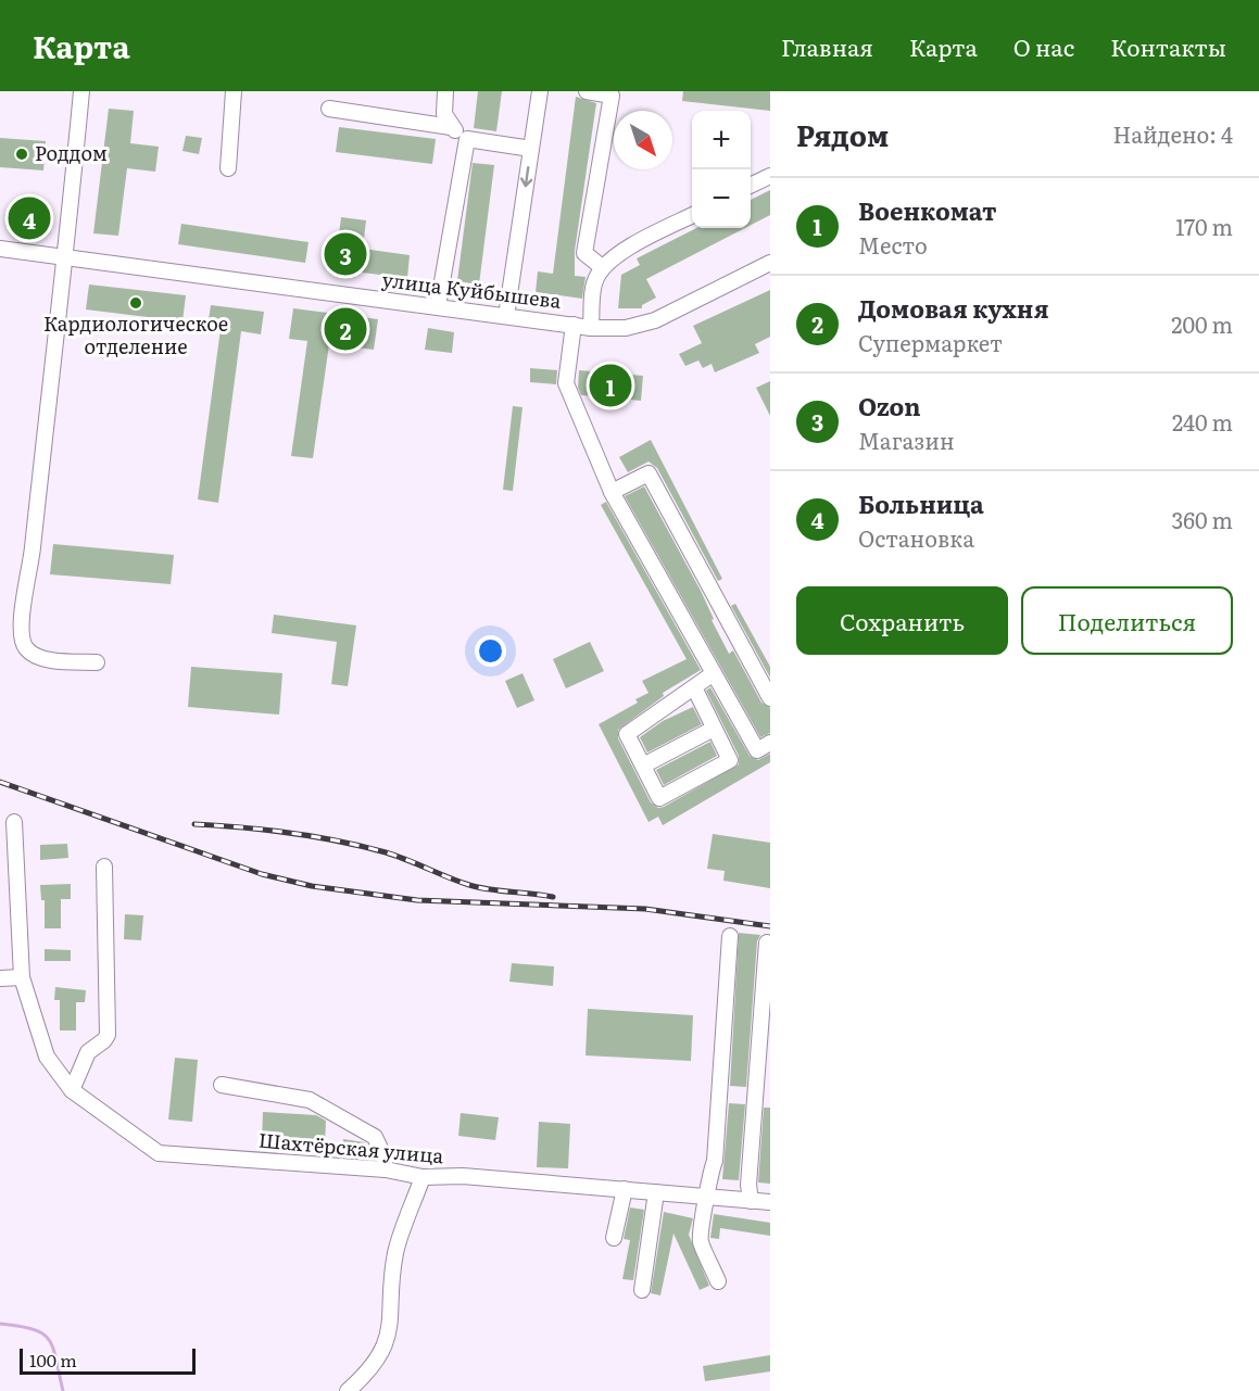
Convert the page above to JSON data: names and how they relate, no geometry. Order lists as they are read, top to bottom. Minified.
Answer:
{"streets":{"street":["улица Куйбышева","Шахтёрская улица"]},"places":["Роддом","Кардиологическое отделение"],"scale_bar":"100 m","north":"bottom right","page":{"header":"Карта","nav":["Главная","Карта","О нас","Контакты"],"heading":["Рядом","Найдено: 4"],"map_buttons":["+","−"],"list":[{"mark":"1","name":"Военкомат","note":"Место","value":"170 m"},{"mark":"2","name":"Домовая кухня","note":"Супермаркет","value":"200 m"},{"mark":"3","name":"Ozon","note":"Магазин","value":"240 m"},{"mark":"4","name":"Больница","note":"Остановка","value":"360 m"}],"pins":["4","3","2","1"],"buttons":["Сохранить","Поделиться"],"scale":"100 m"}}
